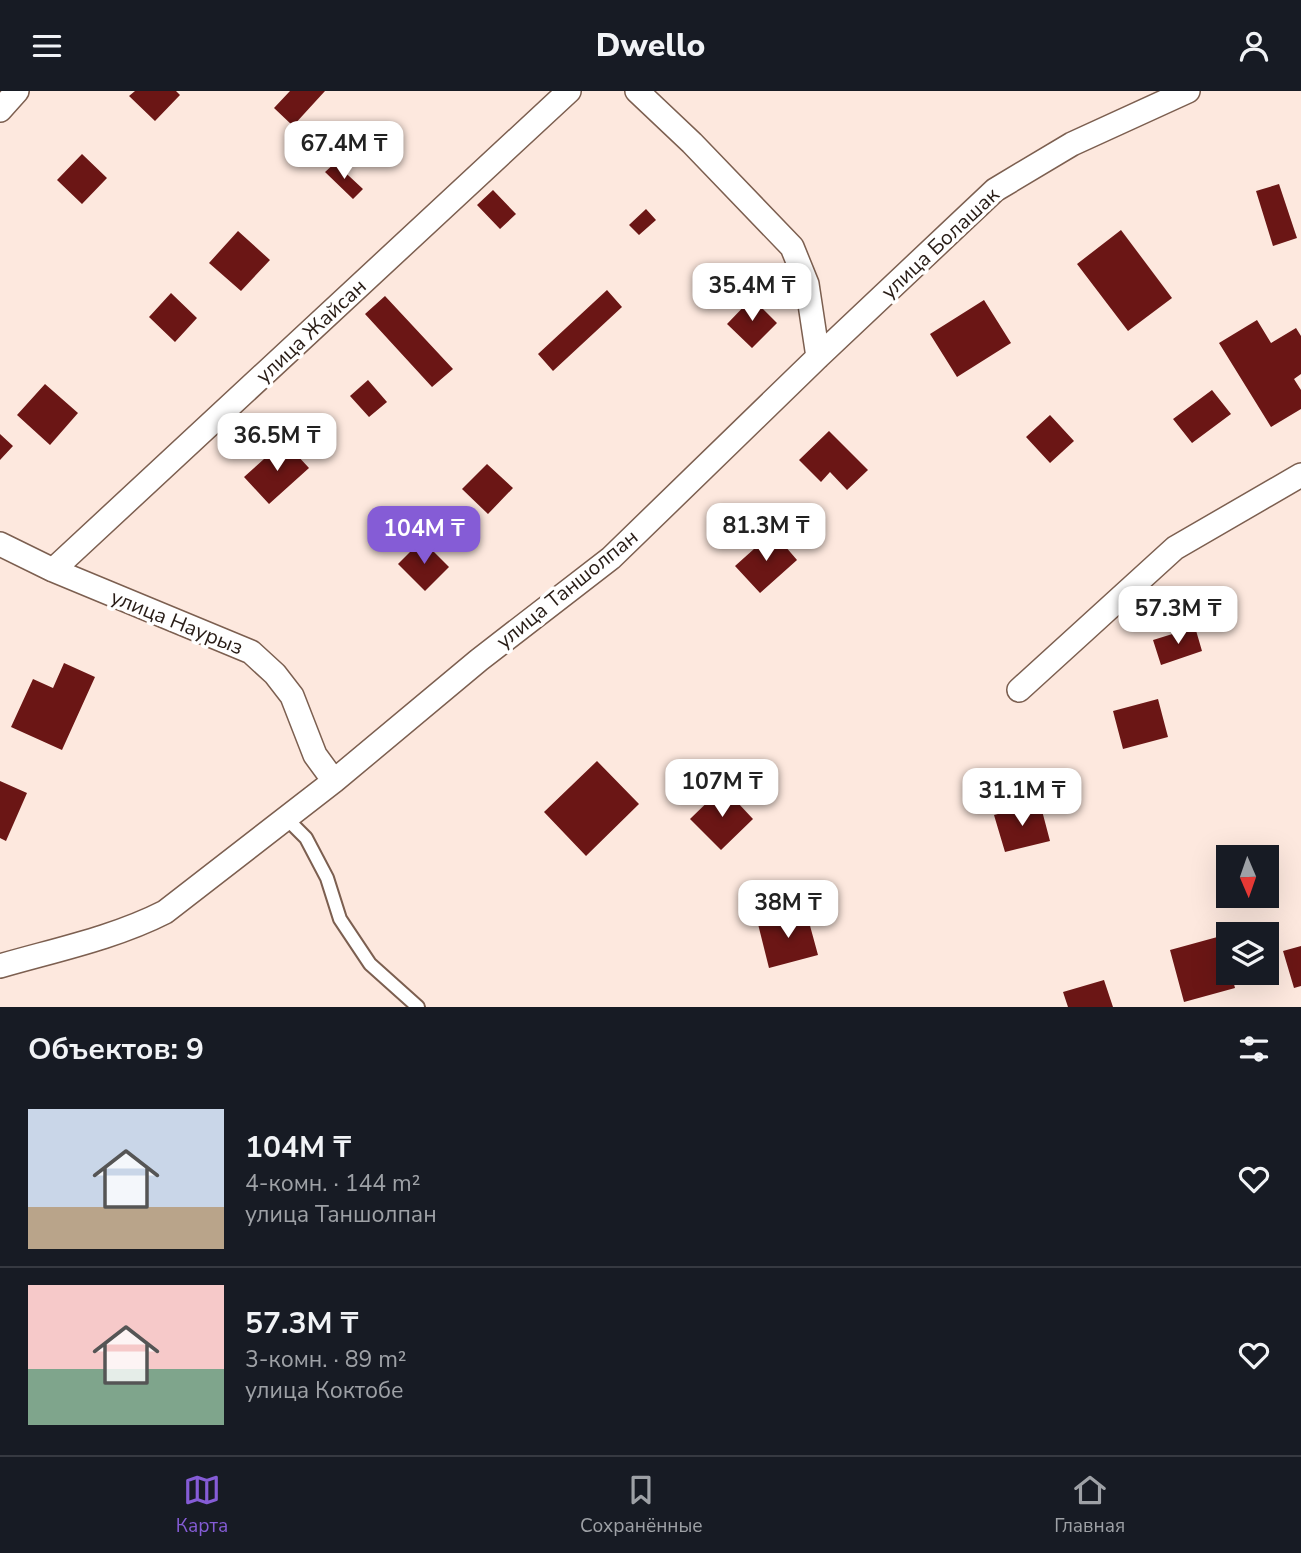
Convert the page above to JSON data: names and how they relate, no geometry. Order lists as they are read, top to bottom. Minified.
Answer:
{"streets":{"street":["улица Болашак","улица Жайсан","улица Таншолпан","улица Наурыз"]},"crossings":[["улица Болашак","улица Таншолпан"],["улица Жайсан","улица Наурыз"],["улица Таншолпан","улица Наурыз"]],"north":"bottom","page":{"header":"Dwello","price":["67.4M ₸","35.4M ₸","36.5M ₸","81.3M ₸","104M ₸","57.3M ₸","107M ₸","31.1M ₸","38M ₸"],"heading":"Объектов: 9","list":[{"name":"104M ₸","note":"4-комн. · 144 m² · улица Таншолпан"},{"name":"57.3M ₸","note":"3-комн. · 89 m² · улица Коктобе"}],"tabs":["Карта","Сохранённые","Главная"]}}
